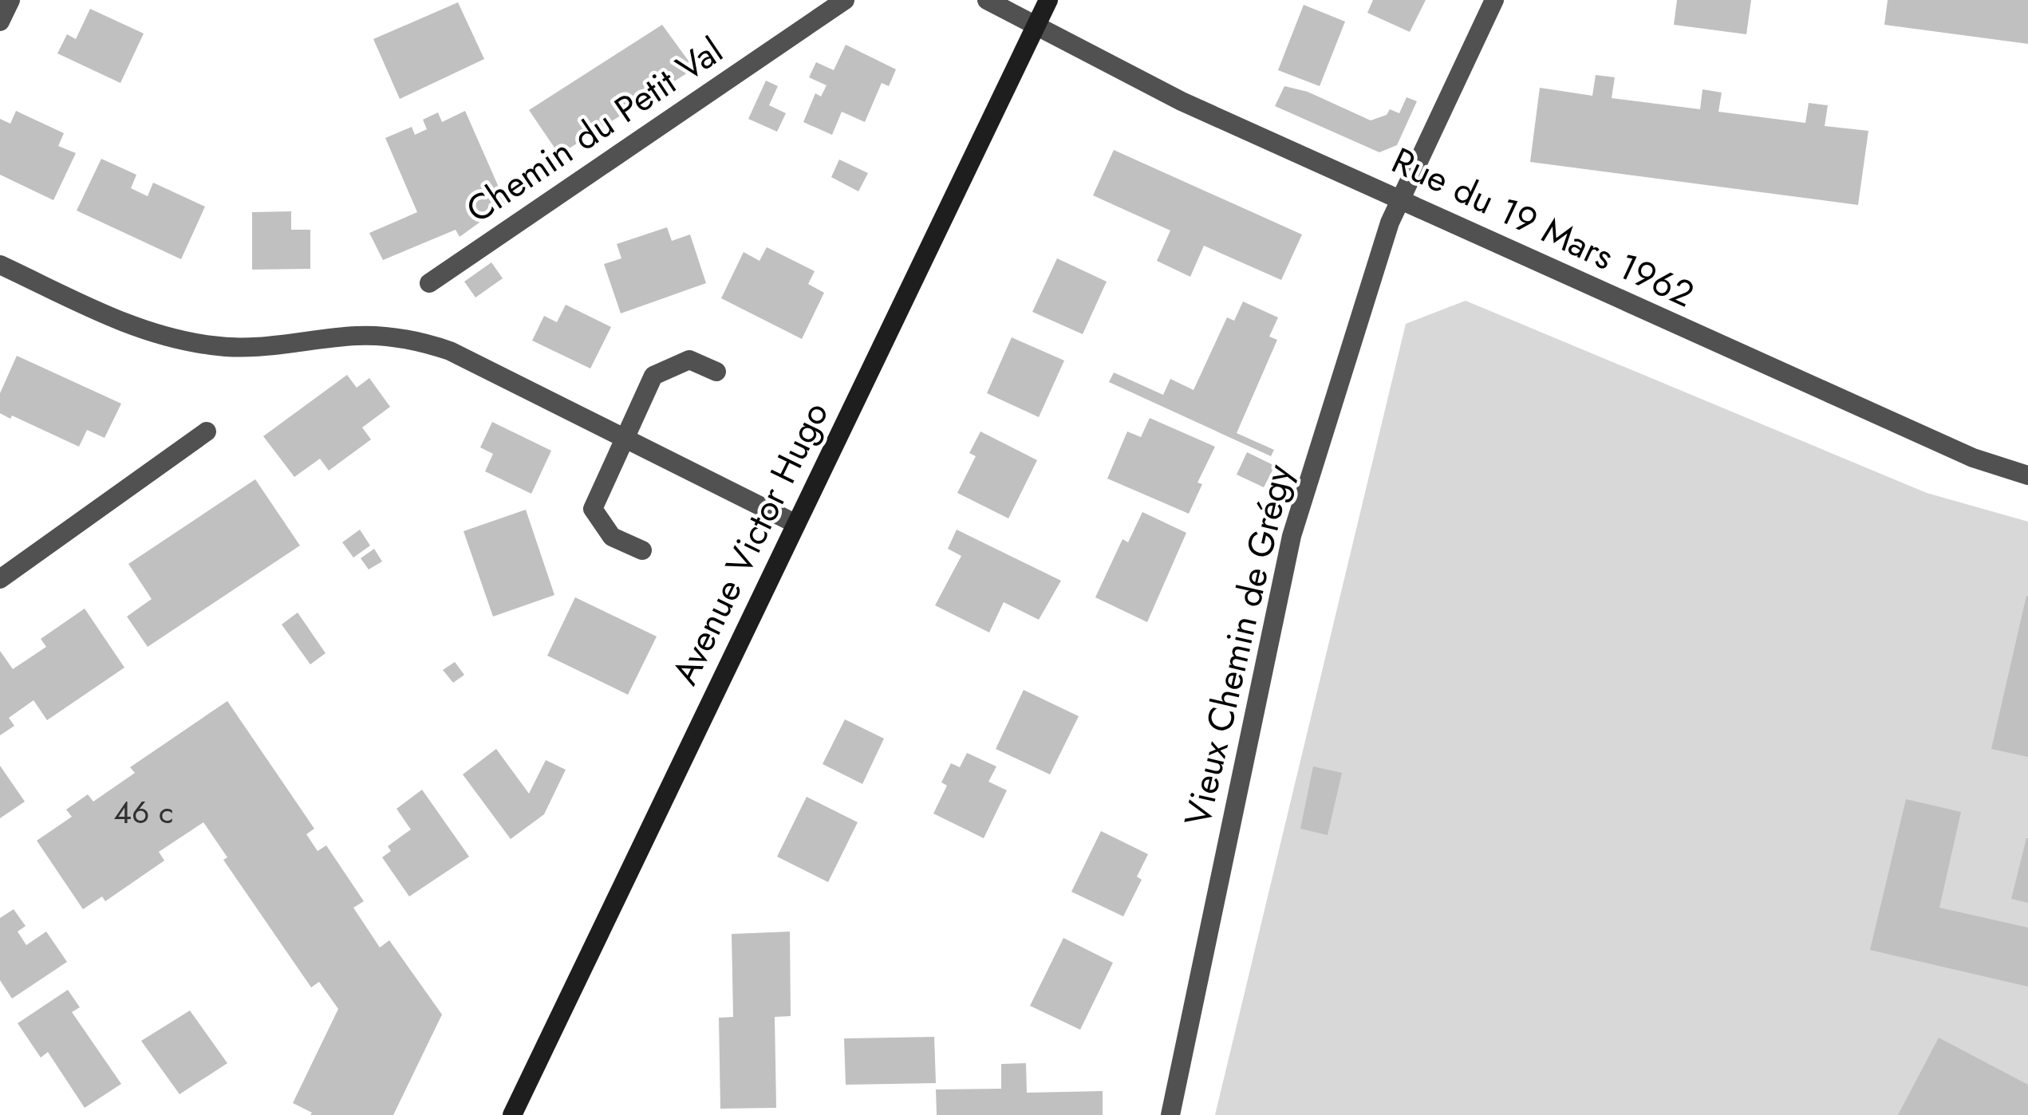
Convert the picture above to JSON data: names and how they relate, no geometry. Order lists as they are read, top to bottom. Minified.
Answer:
{"streets":{"main road":["Avenue Victor Hugo"],"street":["Chemin du Petit Val","Rue du 19 Mars 1962","Vieux Chemin de Grégy"]},"crossings":[["Rue du 19 Mars 1962","Avenue Victor Hugo"],["Rue du 19 Mars 1962","Vieux Chemin de Grégy"]],"house_numbers":["46 c"]}
